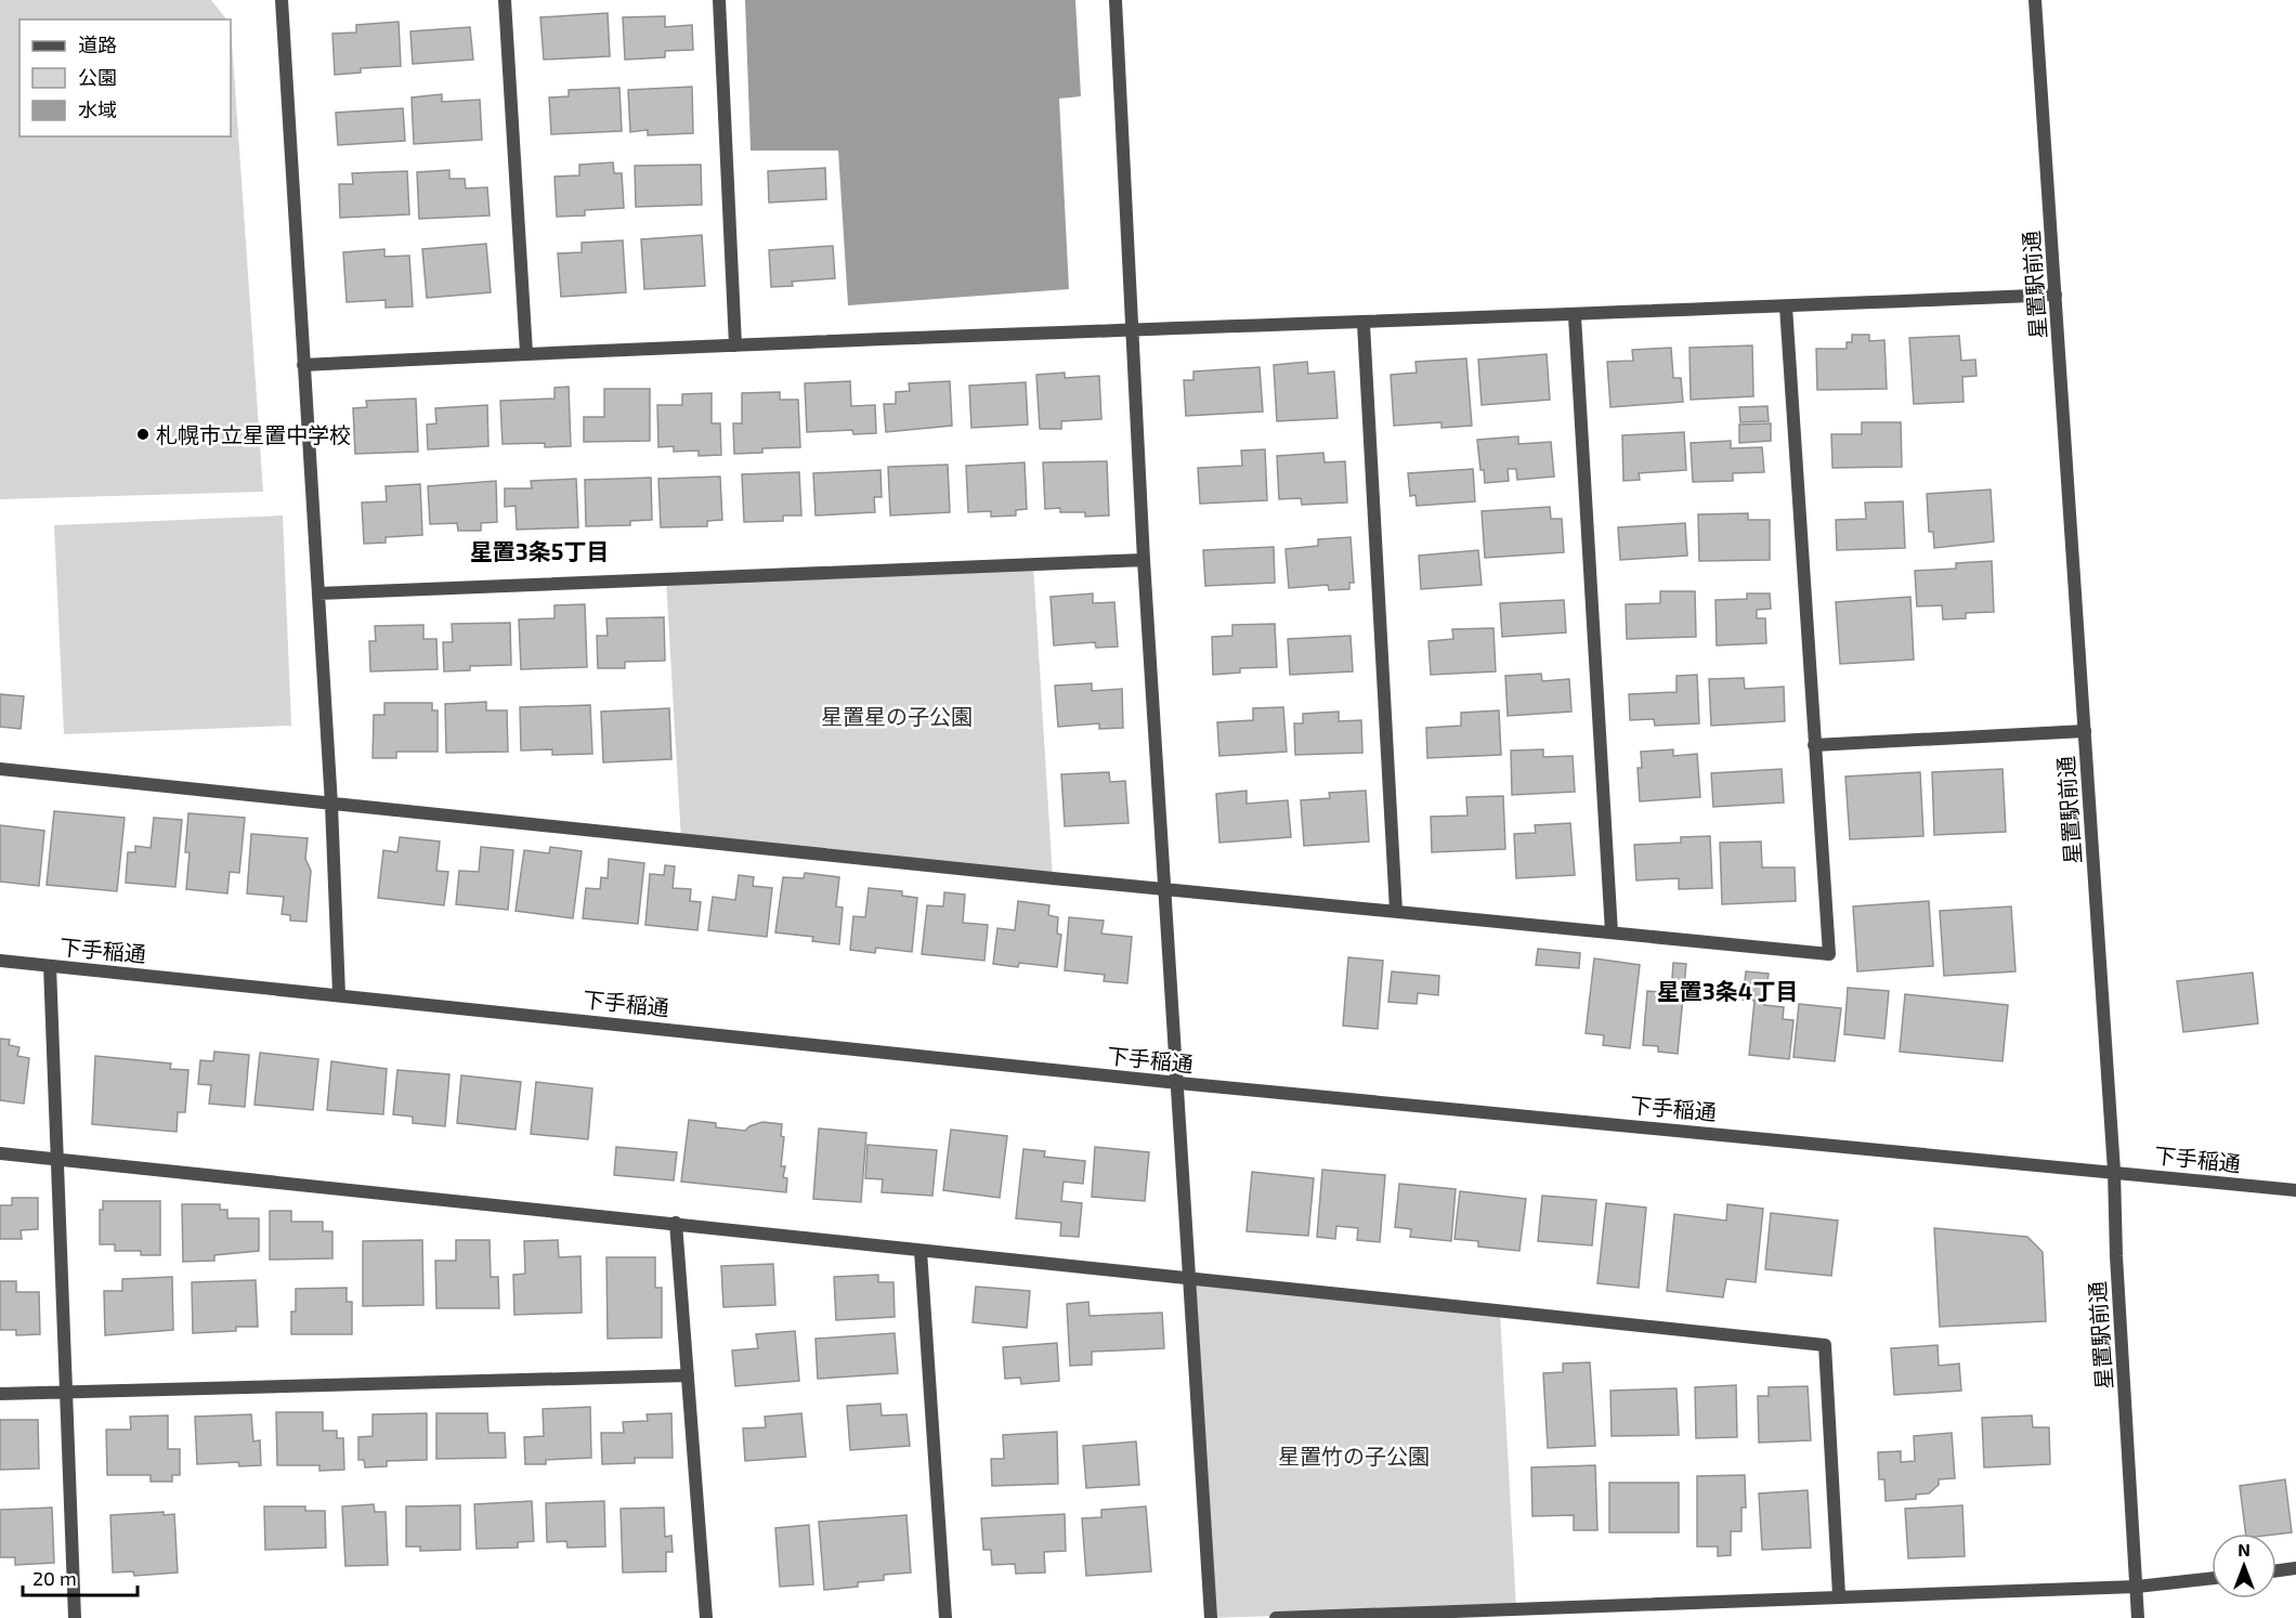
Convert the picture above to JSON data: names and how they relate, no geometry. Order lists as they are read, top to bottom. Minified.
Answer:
{"streets":{"street":["星置駅前通","下手稲通"]},"crossings":[["星置駅前通","下手稲通"]],"districts":["星置3条5丁目","星置3条4丁目"],"parks":["星置星の子公園","星置竹の子公園"],"places":["札幌市立星置中学校"],"legend":["道路","公園","水域"],"scale_bar":"20 m","north":"top"}
